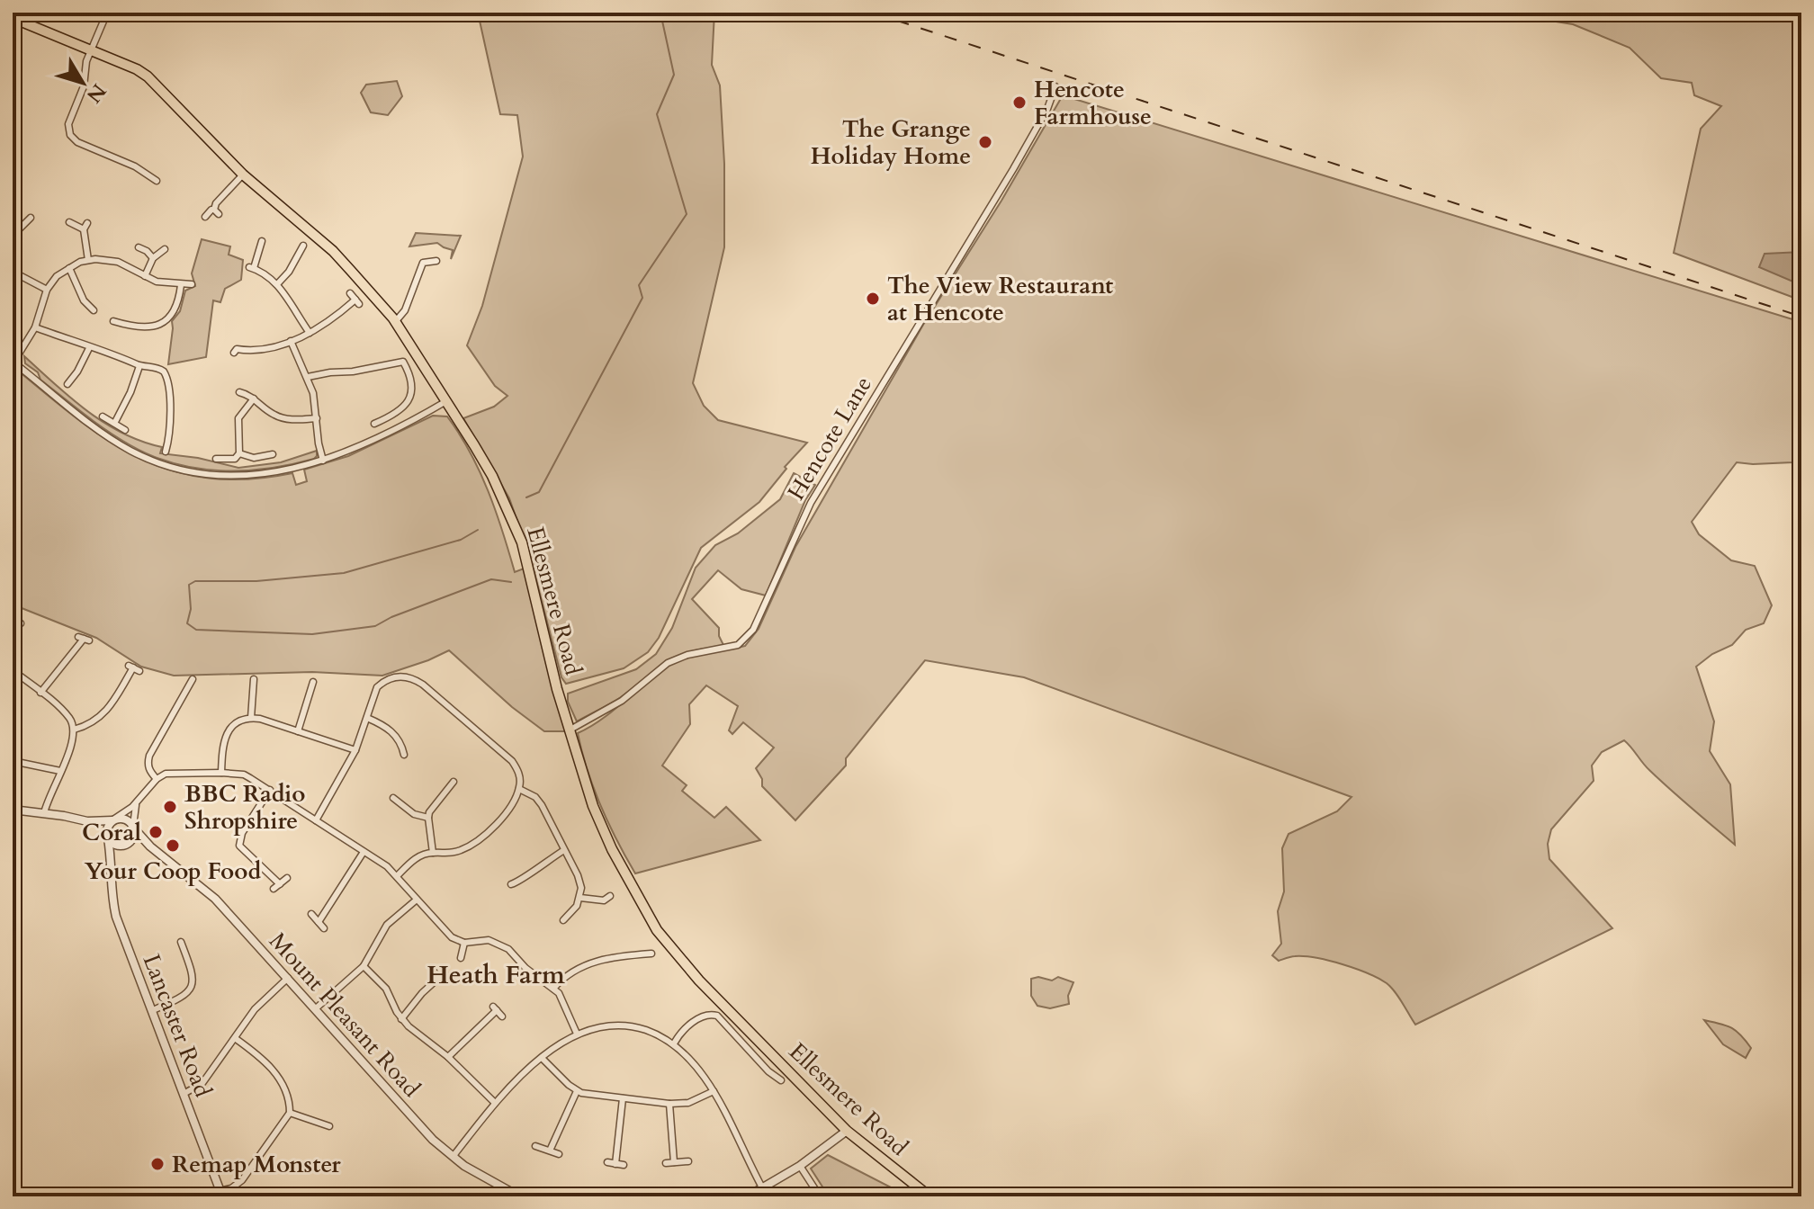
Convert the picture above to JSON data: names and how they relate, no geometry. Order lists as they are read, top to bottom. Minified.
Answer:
{"streets":{"main road":["Ellesmere Road"],"street":["Hencote Lane","Mount Pleasant Road","Lancaster Road"]},"crossings":[["Hencote Lane","Ellesmere Road"],["Mount Pleasant Road","Lancaster Road"]],"districts":["Heath Farm"],"places":["Hencote Farmhouse","The Grange Holiday Home","The View Restaurant at Hencote","BBC Radio Shropshire","Coral","Your Coop Food","Remap Monster"],"north":"bottom right"}
